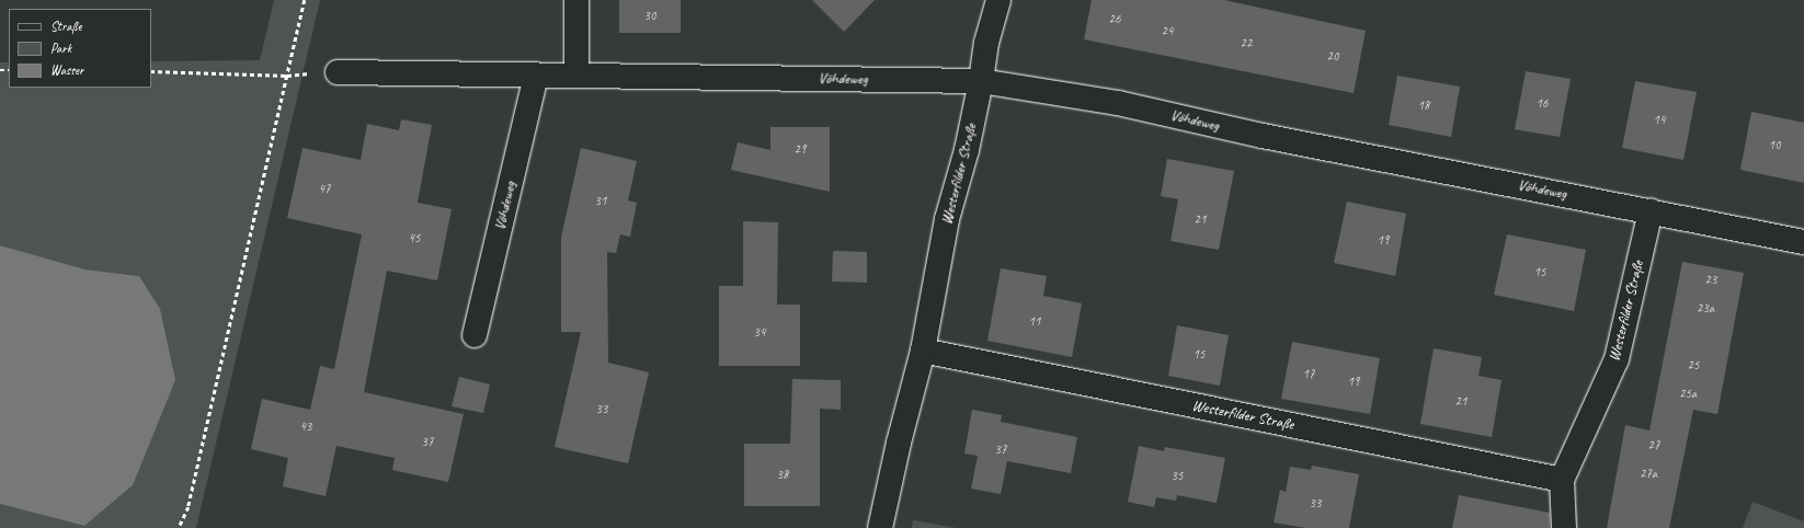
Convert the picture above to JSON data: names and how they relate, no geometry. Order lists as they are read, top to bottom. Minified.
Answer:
{"streets":{"street":["Vöhdeweg","Westerfilder Straße"]},"crossings":[["Vöhdeweg","Westerfilder Straße"]],"house_numbers":["30","26","24","22","20","16","18","14","10","29","47","31","21","45","19","15","23","23a","11","34","15","25","17","19","25a","21","33","43","37","27","37","27a","38","35","33"],"legend":["Straße","Park","Wasser"]}
